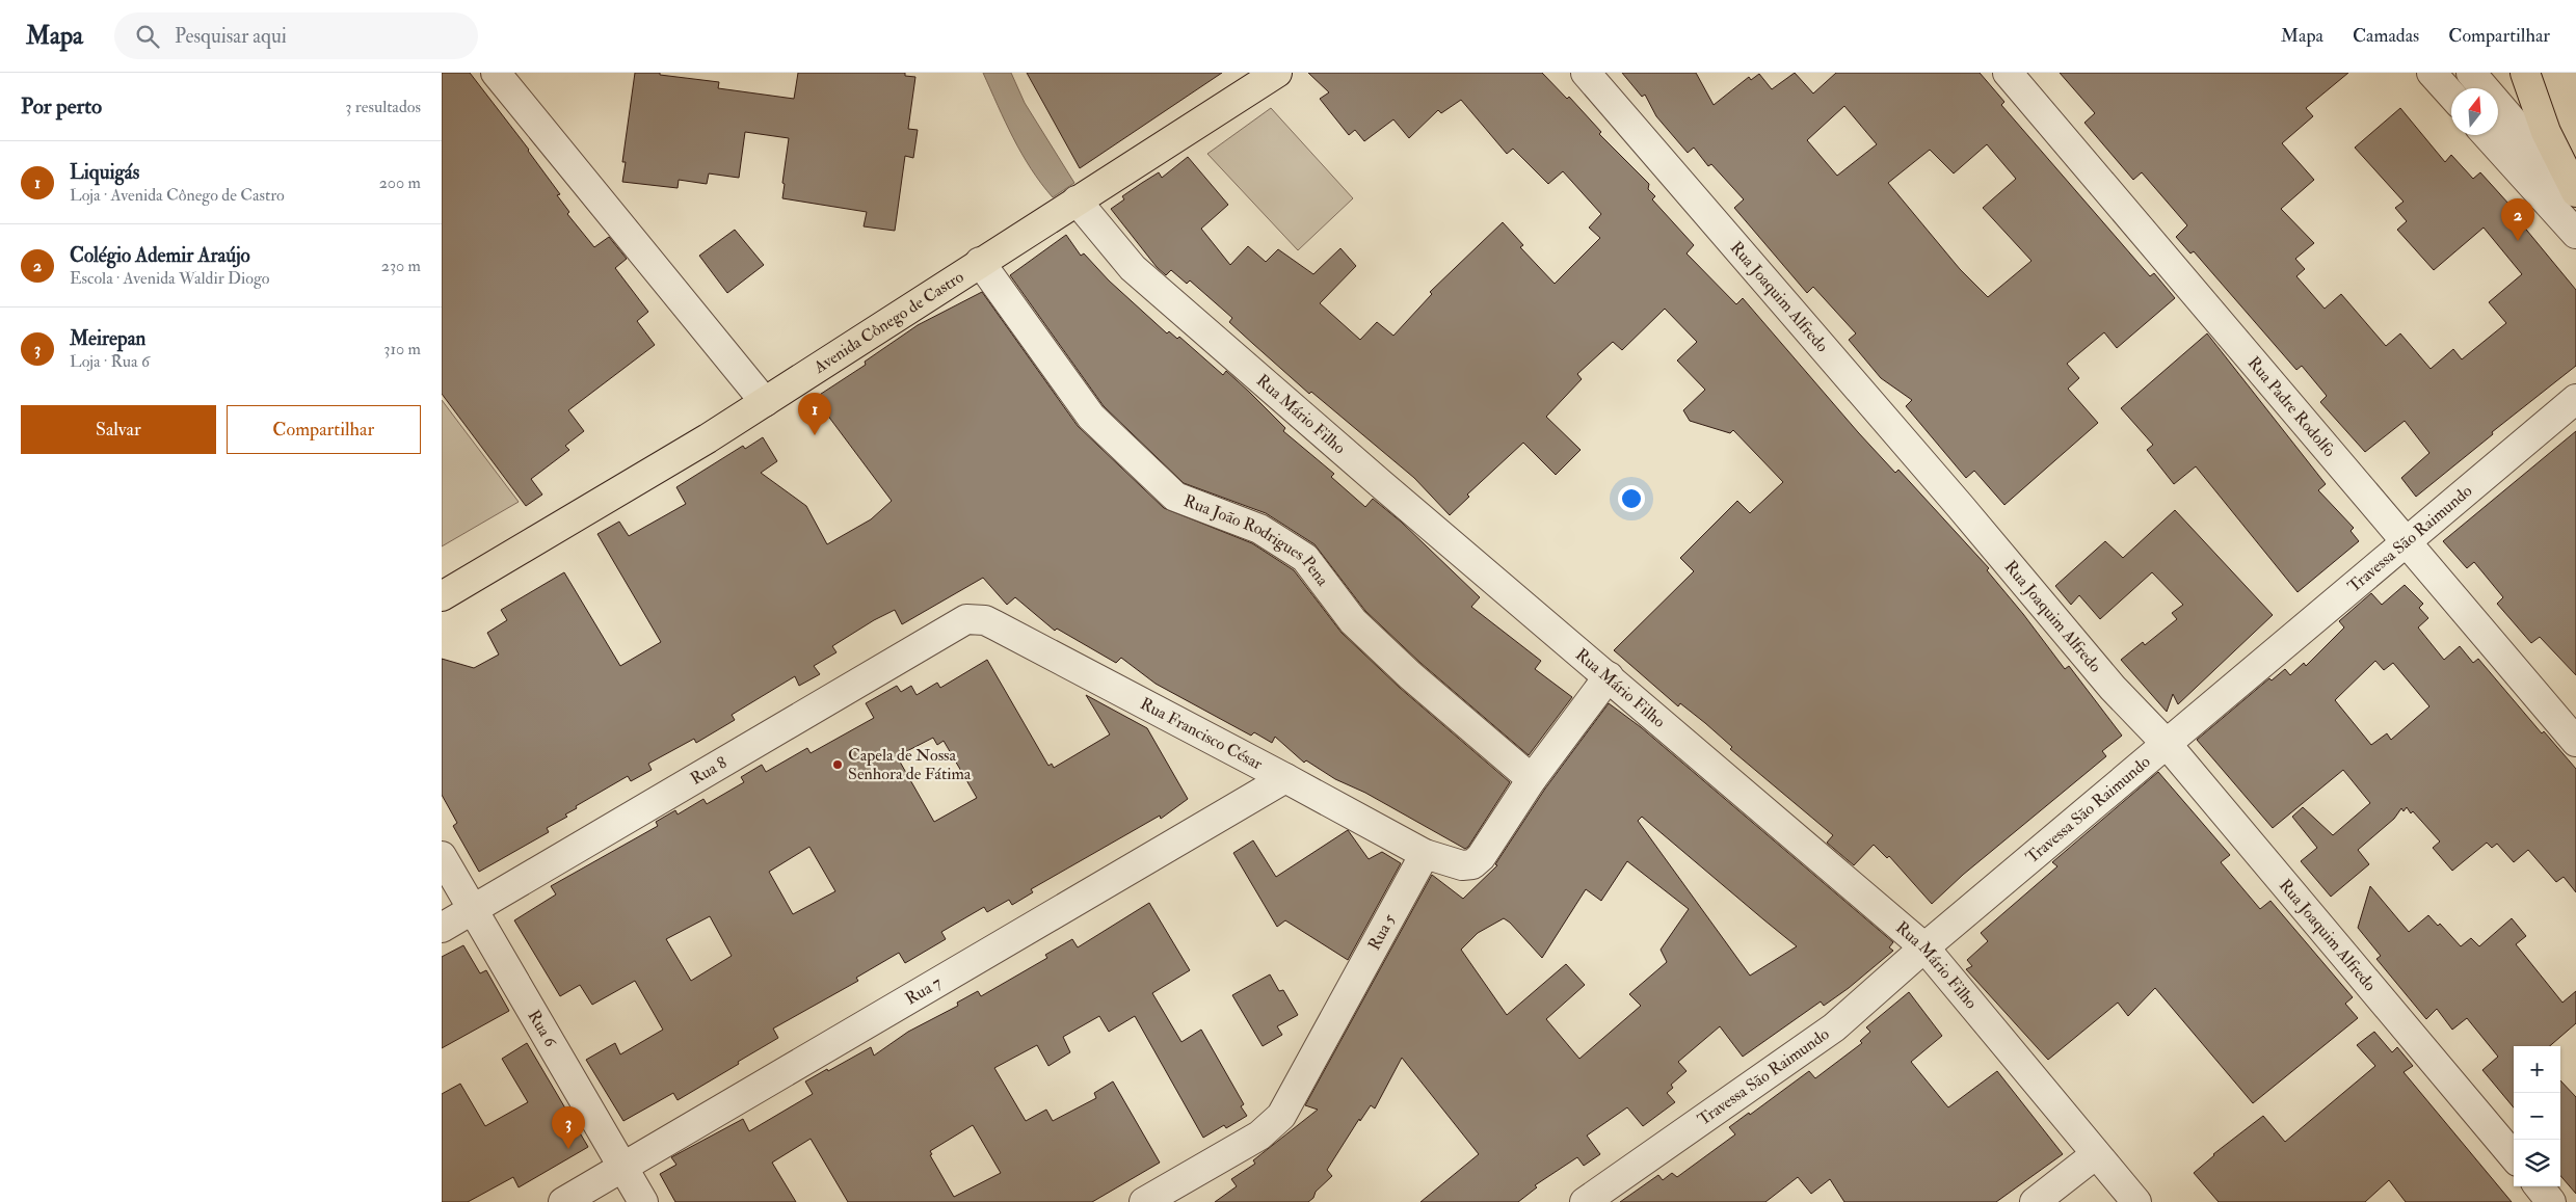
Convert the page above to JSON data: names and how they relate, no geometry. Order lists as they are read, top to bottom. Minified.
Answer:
{"streets":{"main road":["Avenida Cônego de Castro"],"street":["Rua Joaquim Alfredo","Rua Padre Rodolfo","Rua Mário Filho","Travessa São Raimundo","Rua João Rodrigues Pena","Rua Francisco César","Rua 8","Rua 5","Rua 7","Rua 6"]},"crossings":[["Rua Joaquim Alfredo","Travessa São Raimundo"],["Avenida Cônego de Castro","Rua Mário Filho"],["Avenida Cônego de Castro","Rua João Rodrigues Pena"],["Rua Padre Rodolfo","Travessa São Raimundo"],["Rua Mário Filho","Travessa São Raimundo"],["Rua Francisco César","Rua 8"],["Rua Francisco César","Rua 5"],["Rua Francisco César","Rua 7"],["Rua 8","Rua 6"],["Rua 7","Rua 6"]],"places":["Capela de Nossa Senhora de Fátima"],"north":"top","page":{"header":"Mapa","search":"Pesquisar aqui","nav":["Mapa","Camadas","Compartilhar"],"heading":["Por perto","3 resultados"],"list":[{"mark":"1","name":"Liquigás","note":"Loja · Avenida Cônego de Castro","value":"200 m"},{"mark":"2","name":"Colégio Ademir Araújo","note":"Escola · Avenida Waldir Diogo","value":"230 m"},{"mark":"3","name":"Meirepan","note":"Loja · Rua 6","value":"310 m"}],"pins":["2","1","3"],"buttons":["Salvar","Compartilhar"],"map_buttons":["+","−"]}}
